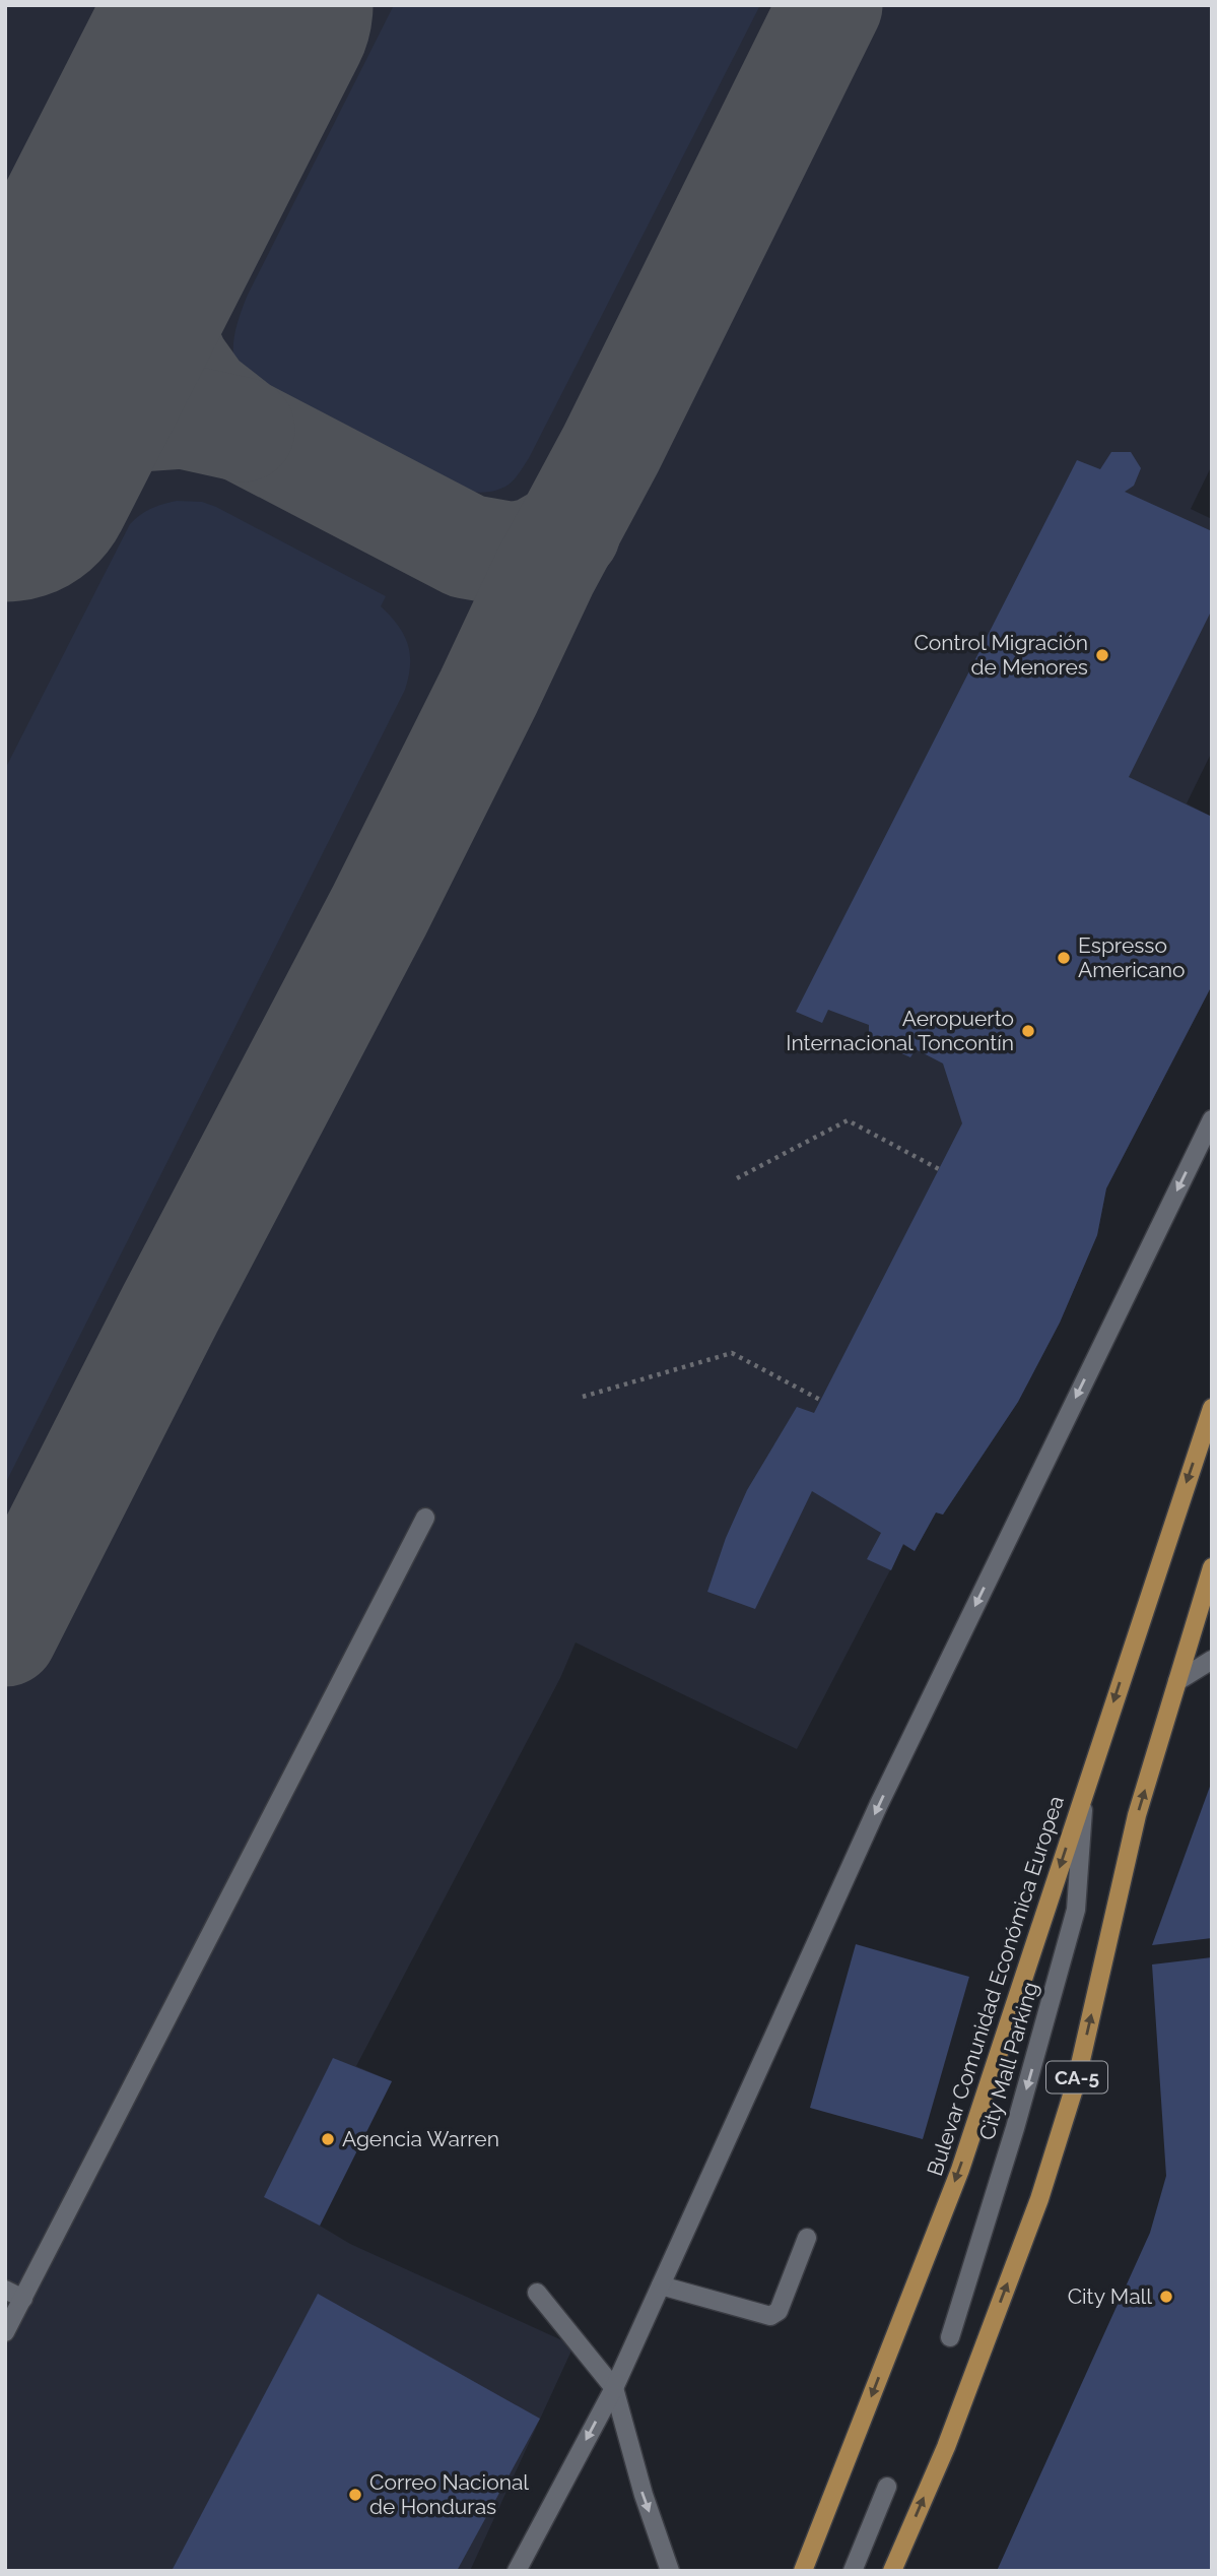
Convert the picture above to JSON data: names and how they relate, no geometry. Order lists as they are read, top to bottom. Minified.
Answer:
{"streets":{"main road":["Bulevar Comunidad Económica Europea","CA-5"],"lane":["City Mall Parking"]},"crossings":[["Bulevar Comunidad Económica Europea","City Mall Parking"]],"one_way":["City Mall Parking"],"places":["Control Migración de Menores","Espresso Americano","Aeropuerto Internacional Toncontín","Agencia Warren","City Mall","Correo Nacional de Honduras"]}
